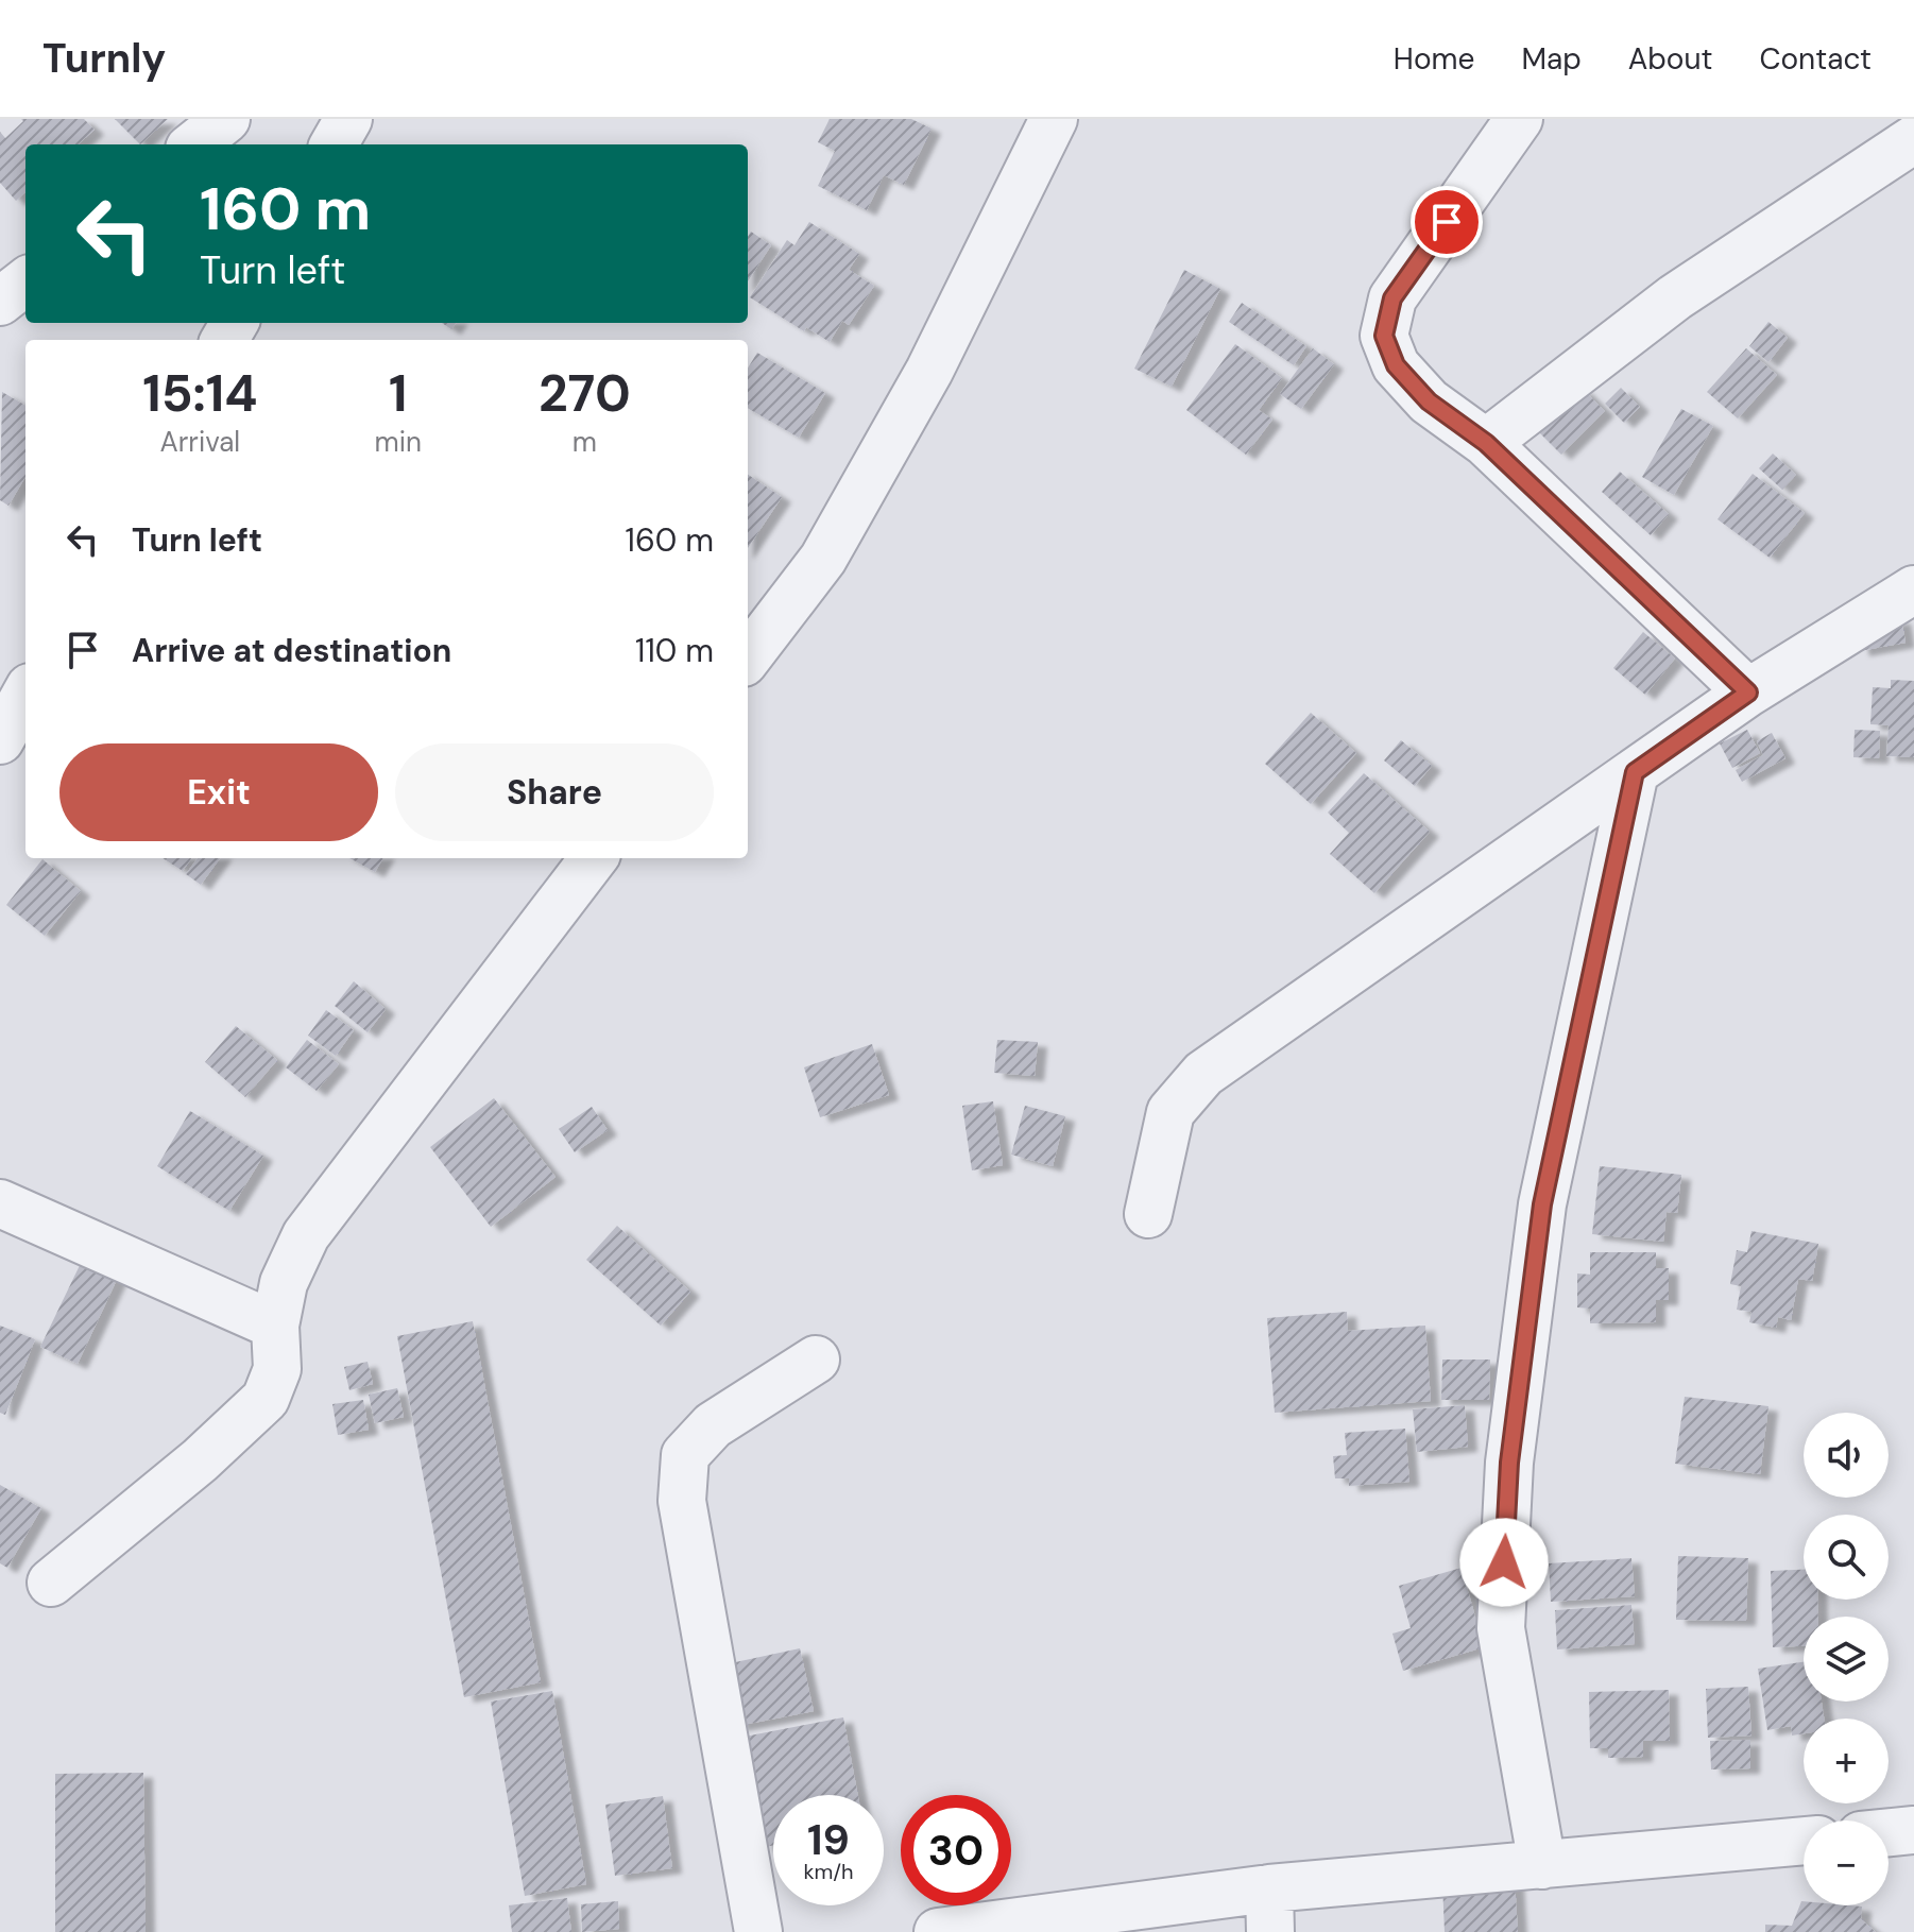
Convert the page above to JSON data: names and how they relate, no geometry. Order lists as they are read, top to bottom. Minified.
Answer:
{"page":{"header":"Turnly","nav":["Home","Map","About","Contact"],"turn":["160 m","Turn left"],"eta":["15:14","Arrival","1","min","270","m"],"list":[{"name":"Turn left","value":"160 m"},{"name":"Arrive at destination","value":"110 m"}],"buttons":["Exit","Share"],"map_buttons":["+","−"],"speed":"19 km/h","limit":"30"}}
